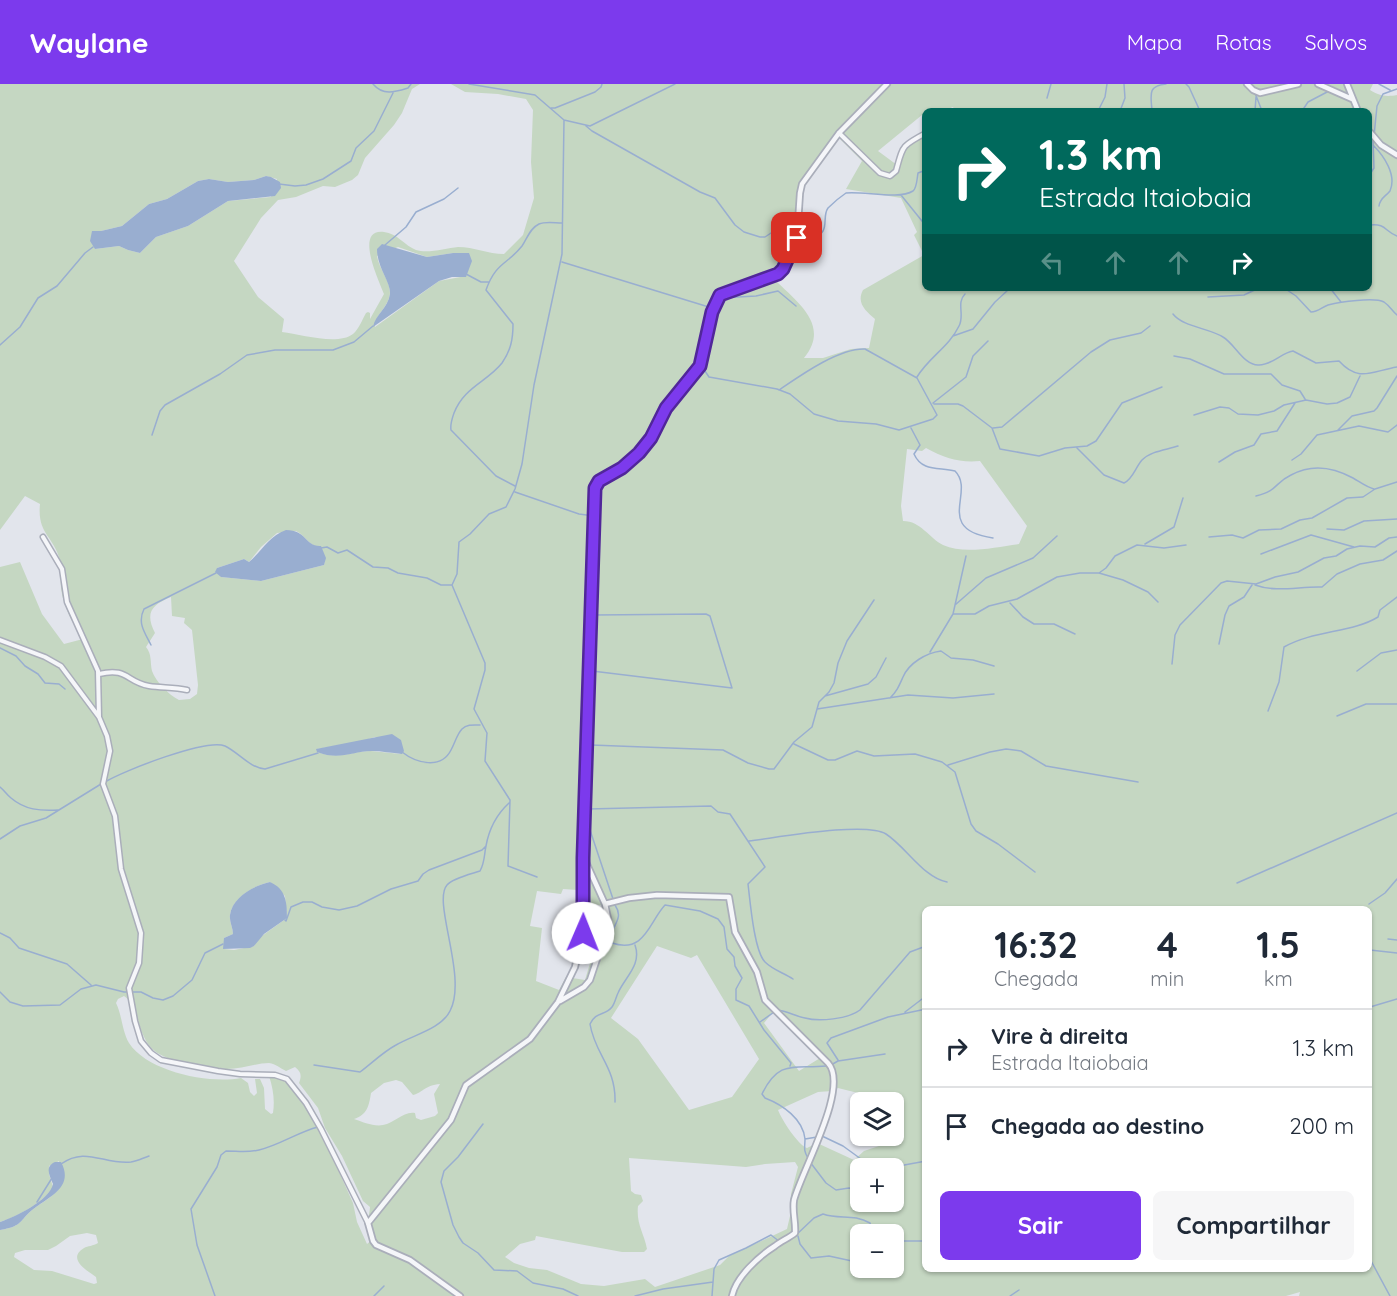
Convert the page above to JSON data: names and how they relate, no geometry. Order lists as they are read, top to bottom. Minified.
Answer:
{"page":{"header":"Waylane","nav":["Mapa","Rotas","Salvos"],"turn":["1.3 km","Estrada Itaiobaia"],"eta":["16:32","Chegada","4","min","1.5","km"],"list":[{"name":"Vire à direita","note":"Estrada Itaiobaia","value":"1.3 km"},{"name":"Chegada ao destino","value":"200 m"}],"map_buttons":["+","−"],"buttons":["Sair","Compartilhar"]}}
